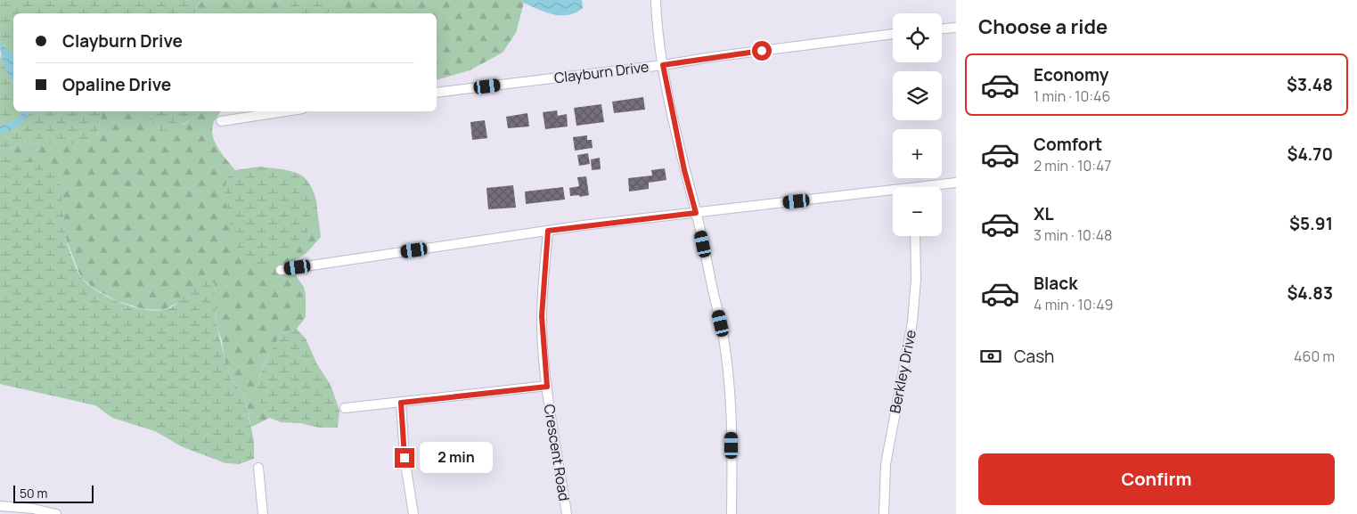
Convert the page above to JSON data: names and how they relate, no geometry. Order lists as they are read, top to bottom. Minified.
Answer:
{"streets":{"street":["Clayburn Drive","Berkley Drive","Crescent Road"]},"scale_bar":"50 m","page":{"heading":"Choose a ride","map_buttons":["+","−"],"banner":["Clayburn Drive","Opaline Drive"],"list":[{"name":"Economy","note":"1 min · 10:46","value":"$3.48"},{"name":"Comfort","note":"2 min · 10:47","value":"$4.70"},{"name":"XL","note":"3 min · 10:48","value":"$5.91"},{"name":"Black","note":"4 min · 10:49","value":"$4.83"}],"pay":["Cash","460 m"],"bubble":"2 min","buttons":"Confirm","scale":"50 m"}}
